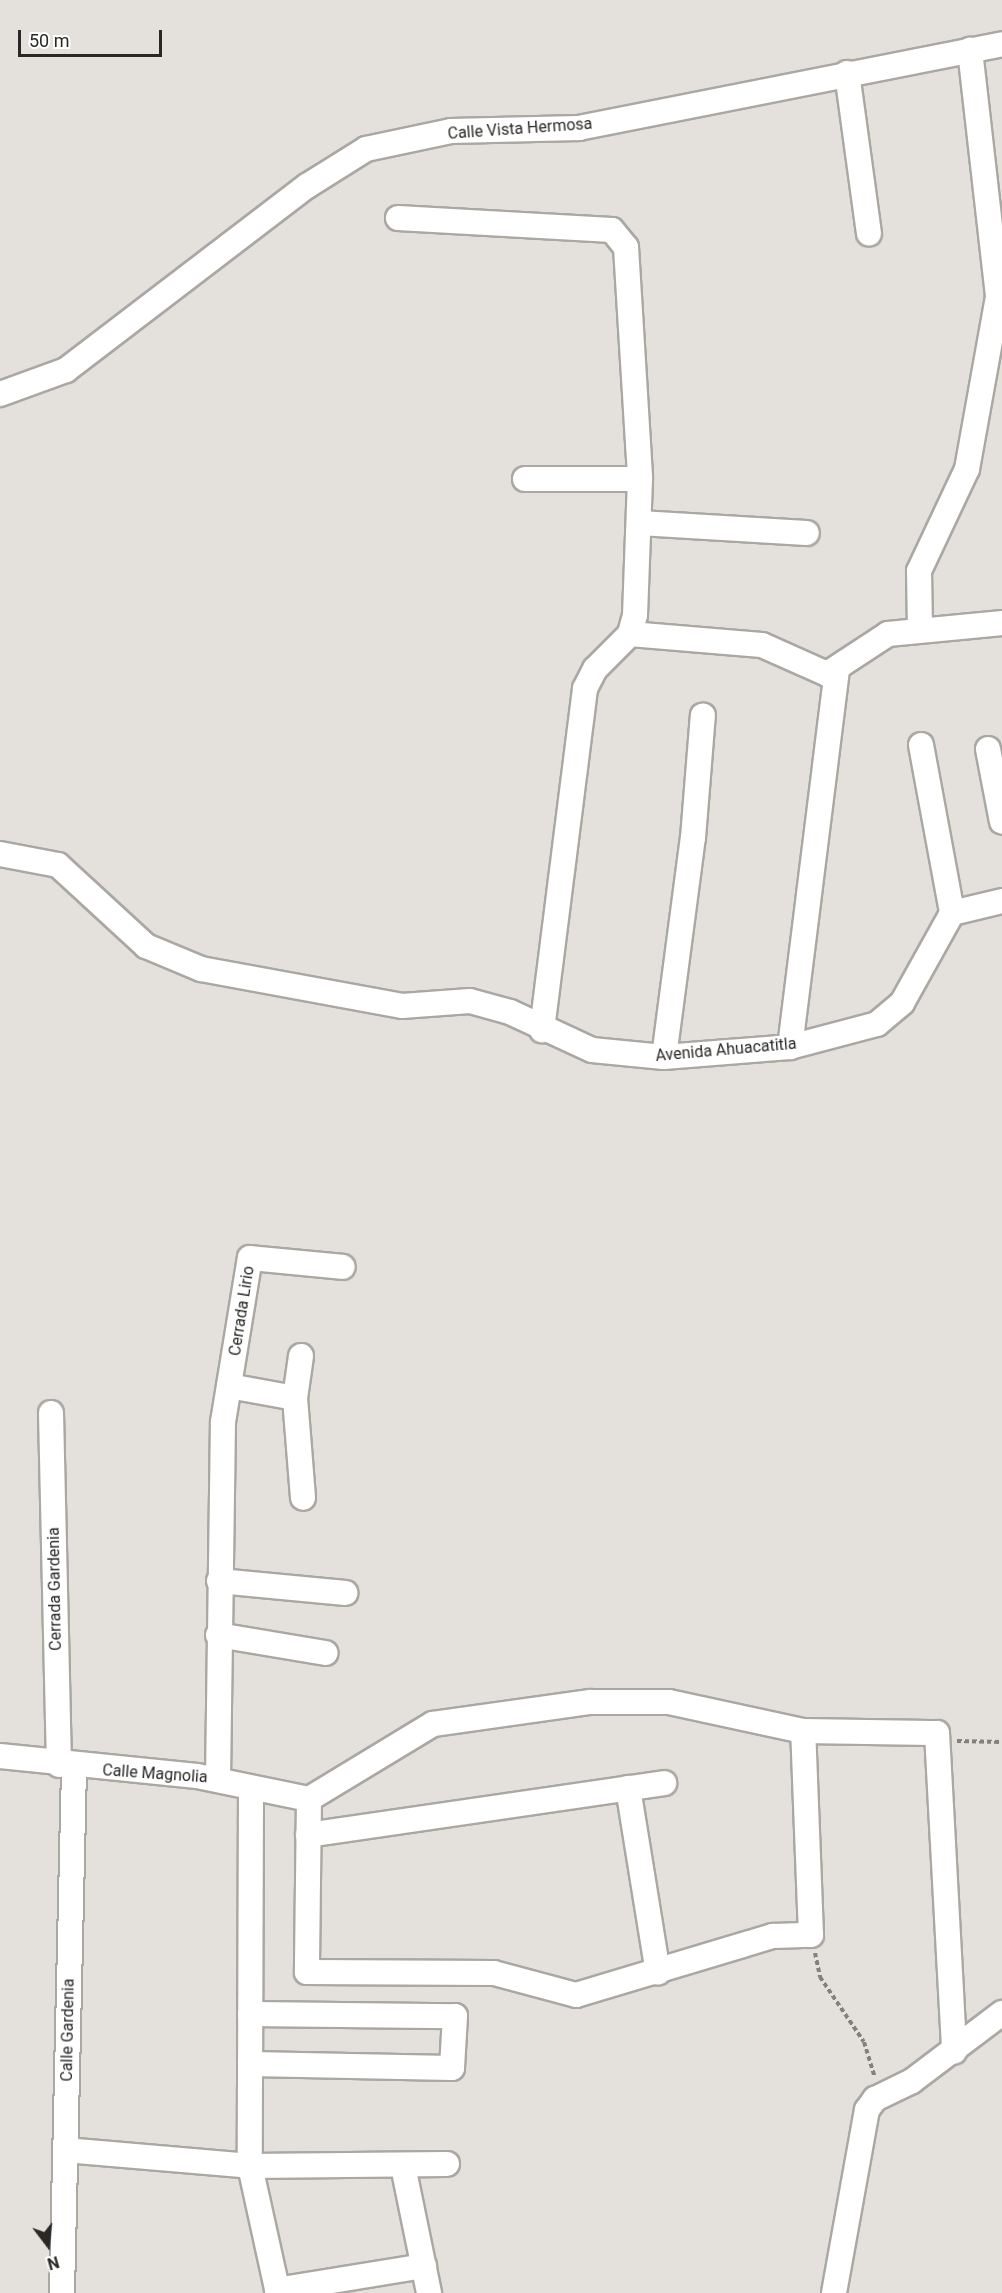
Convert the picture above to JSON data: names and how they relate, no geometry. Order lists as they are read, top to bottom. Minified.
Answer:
{"streets":{"street":["Calle Vista Hermosa","Avenida Ahuacatitla","Cerrada Lirio","Cerrada Gardenia","Calle Magnolia","Calle Gardenia"]},"crossings":[["Cerrada Lirio","Calle Magnolia"],["Cerrada Gardenia","Calle Magnolia"],["Cerrada Gardenia","Calle Gardenia"],["Calle Magnolia","Calle Gardenia"]],"scale_bar":"50 m","north":"bottom"}
